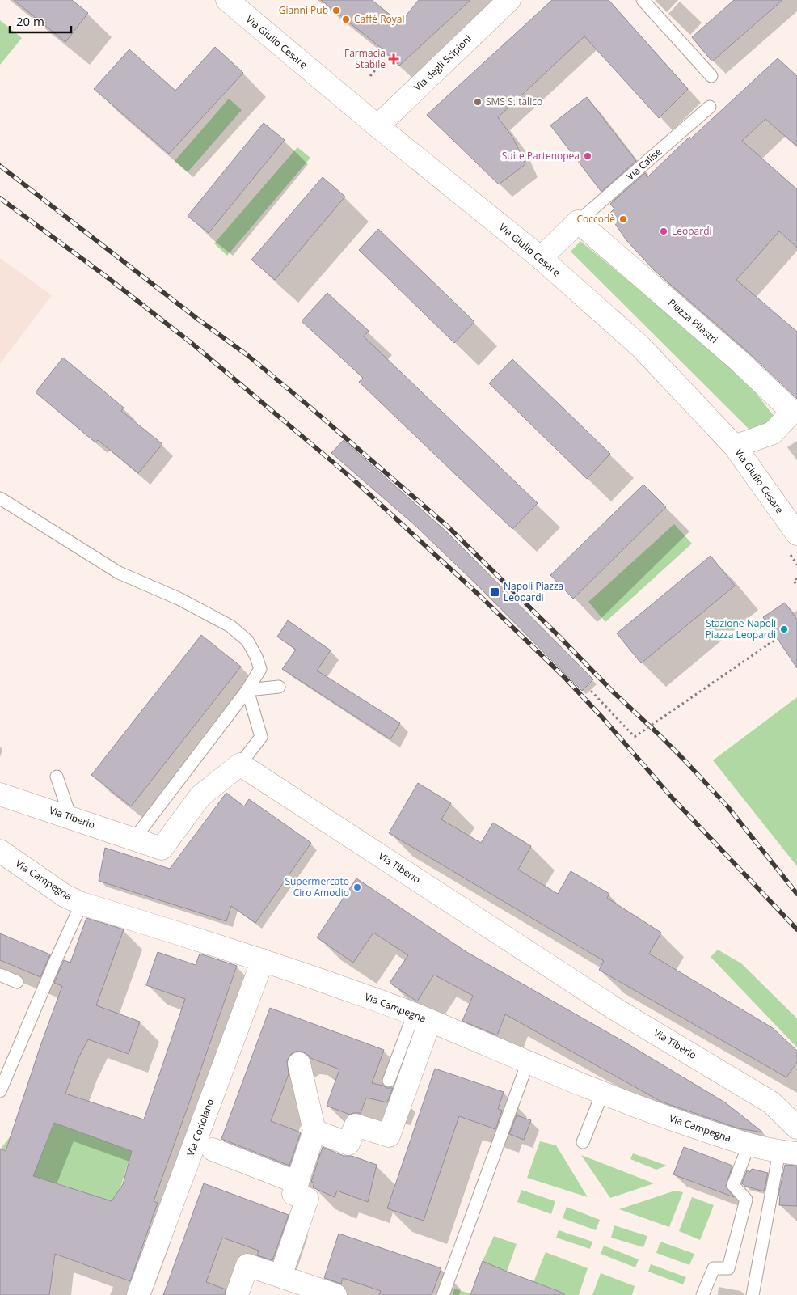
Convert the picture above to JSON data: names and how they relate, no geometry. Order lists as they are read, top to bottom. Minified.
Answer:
{"streets":{"street":["Via Giulio Cesare","Via degli Scipioni","Piazza Pilastri","Via Tiberio","Via Campegna","Via Coriolano"],"lane":["Via Calise"]},"crossings":[["Via Giulio Cesare","Via degli Scipioni"],["Via Giulio Cesare","Piazza Pilastri"],["Via Calise","Piazza Pilastri"],["Via Campegna","Via Coriolano"]],"places":{"other":["Gianni Pub","Caffé Royal","SMS S.Italico","Suite Partenopea","Coccodè","Leopardi","Stazione Napoli Piazza Leopardi","Supermercato Ciro Amodio"],"health":["Farmacia Stabile"],"transit":["Napoli Piazza Leopardi"]},"scale_bar":"20 m"}
